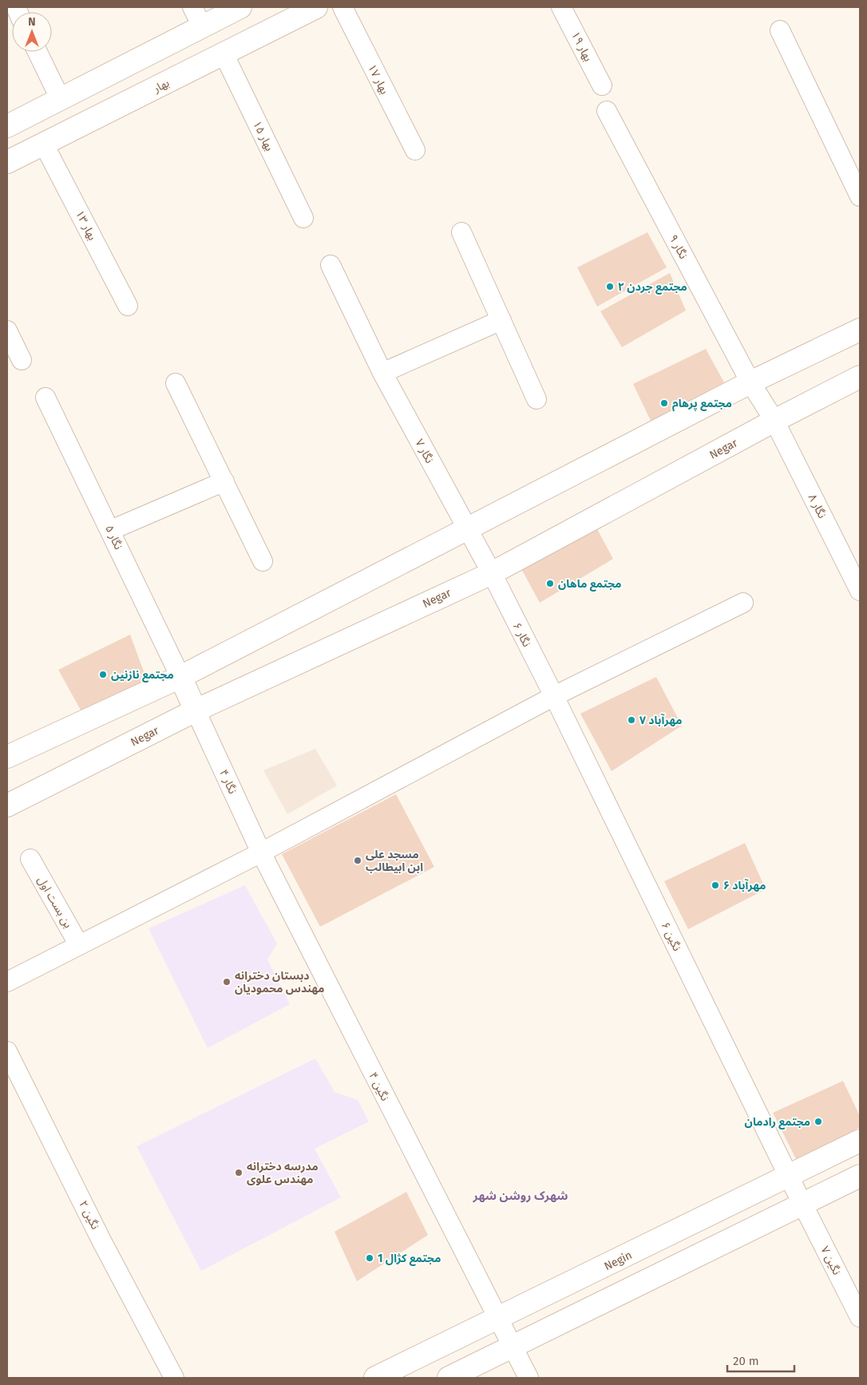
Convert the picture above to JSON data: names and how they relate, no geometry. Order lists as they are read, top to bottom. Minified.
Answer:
{"streets":{"street":["بهار ۱۹","بهار ۱۷","بهار","بهار ۱۵","بهار ۱۳","نگار ۹","Negar","نگار ۷","نگار ۸","نگار ۵","نگار ۶","نگار ۴","بن بست اول","نگین ۶","نگین ۴","نگین ۲","Negin","نگین ۷"]},"crossings":[["بهار","بهار ۱۵"],["بهار","بهار ۱۳"],["نگار ۹","Negar"],["نگار ۹","نگار ۸"],["Negar","نگار ۷"],["Negar","نگار ۸"],["Negar","نگار ۶"],["Negar","نگار ۴"],["نگار ۷","نگار ۶"],["نگار ۶","نگین ۶"],["نگار ۴","نگین ۴"],["نگین ۶","Negin"],["نگین ۶","نگین ۷"],["نگین ۴","Negin"]],"districts":["شهرک روشن شهر"],"places":["مجتمع جردن ۲","مجتمع پرهام","مجتمع ماهان","مجتمع نازنین","مهرآباد ۷","مسجد علی ابن ابیطالب","مهرآباد ۶","دبستان دخترانه مهندس محمودیان","مجتمع رادمان","مدرسه دخترانه مهندس علوی","مجتمع کژال 1"],"scale_bar":"20 m","north":"top"}
